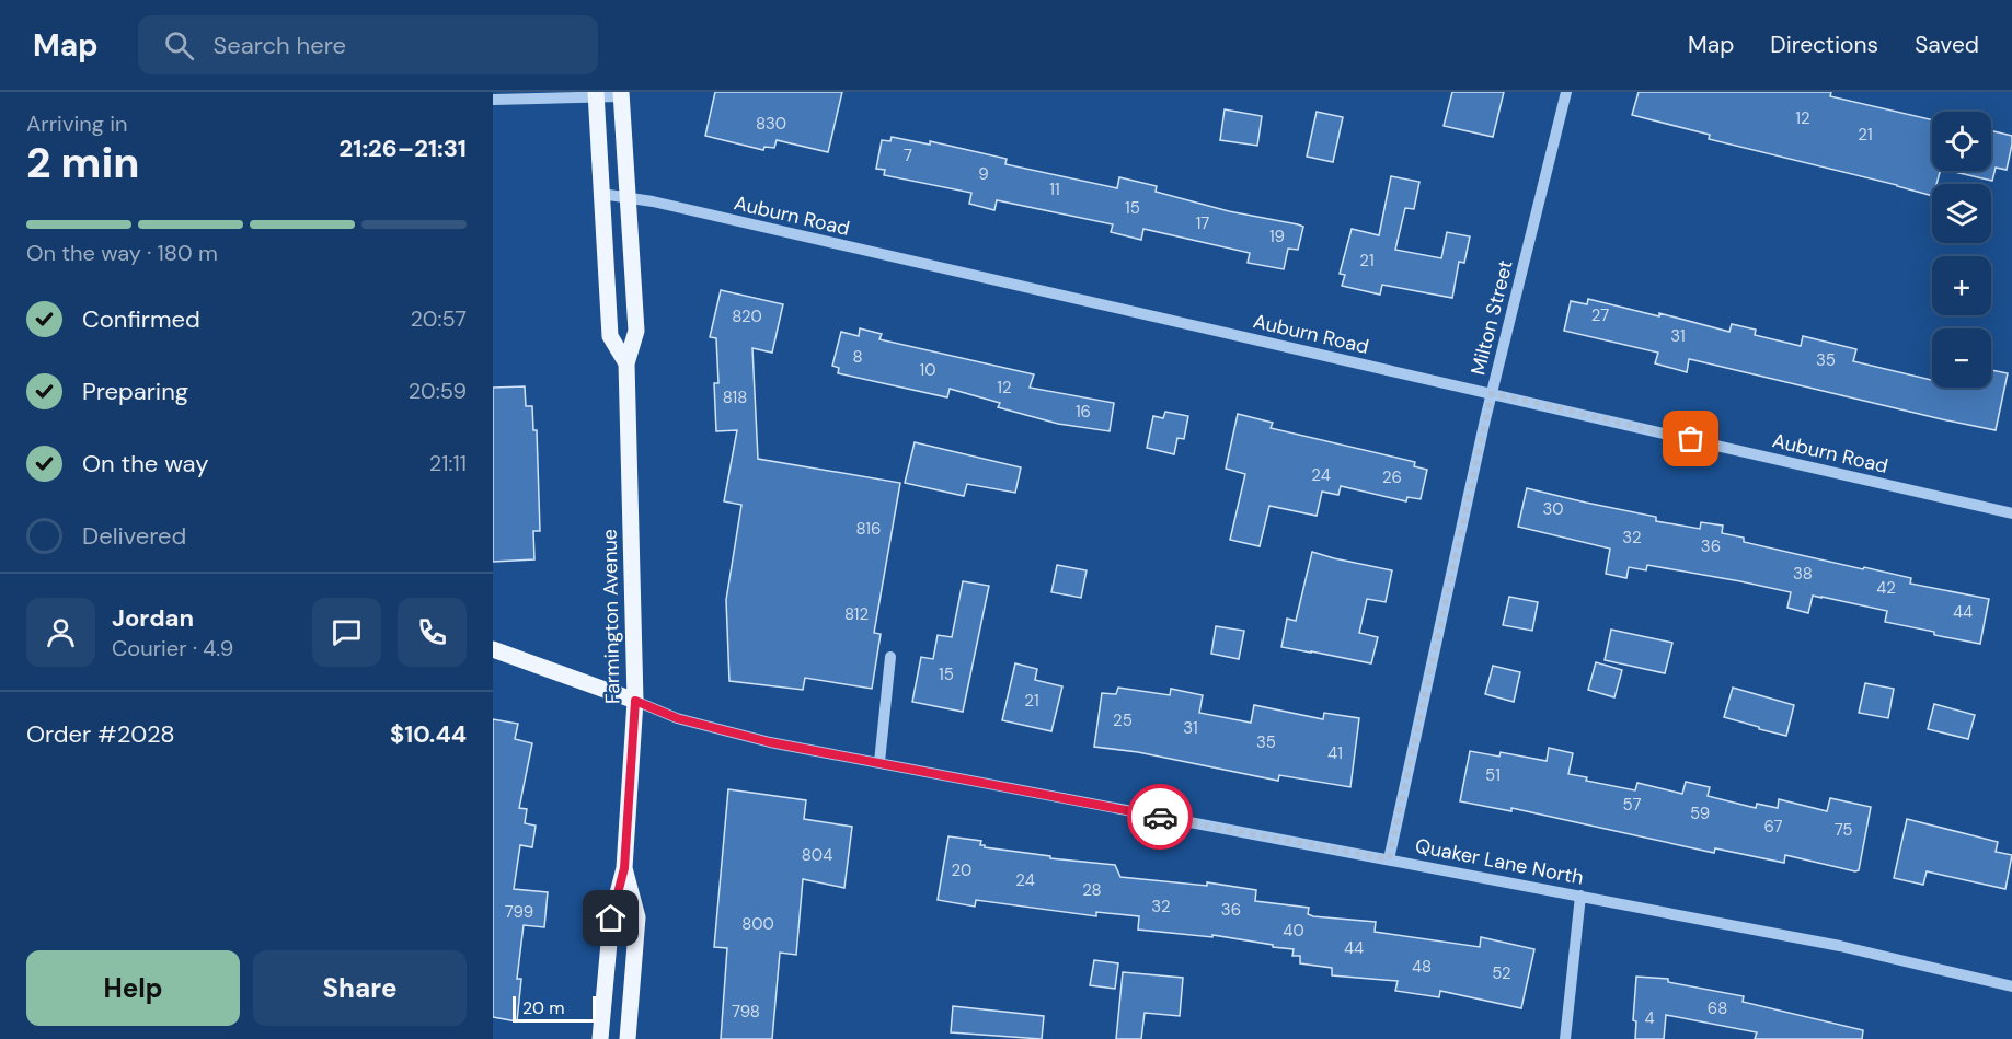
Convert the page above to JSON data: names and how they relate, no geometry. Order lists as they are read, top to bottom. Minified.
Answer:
{"streets":{"main road":["Farmington Avenue"],"street":["Auburn Road","Milton Street","Quaker Lane North"]},"crossings":[["Auburn Road","Milton Street"],["Auburn Road","Farmington Avenue"],["Milton Street","Quaker Lane North"],["Farmington Avenue","Quaker Lane North"]],"house_numbers":["12","830","21","7","9","11","15","17","19","21","27","820","31","8","35","10","12","818","16","24","26","30","816","32","36","38","42","44","812","15","21","25","31","35","41","51","57","59","67","75","804","20","24","28","32","36","799","800","40","44","48","52","68","798","4"],"scale_bar":"20 m","page":{"header":"Map","search":"Search here","nav":["Map","Directions","Saved"],"heading":["2 min","Arriving in","21:26–21:31"],"panel":["Jordan","Courier · 4.9","Order #2028","$10.44"],"map_buttons":["+","−"],"bar":"On the way · 180 m","list":[["Confirmed","20:57"],["Preparing","20:59"],["On the way","21:11"],"Delivered"],"buttons":["Help","Share"],"scale":"20 m"}}
